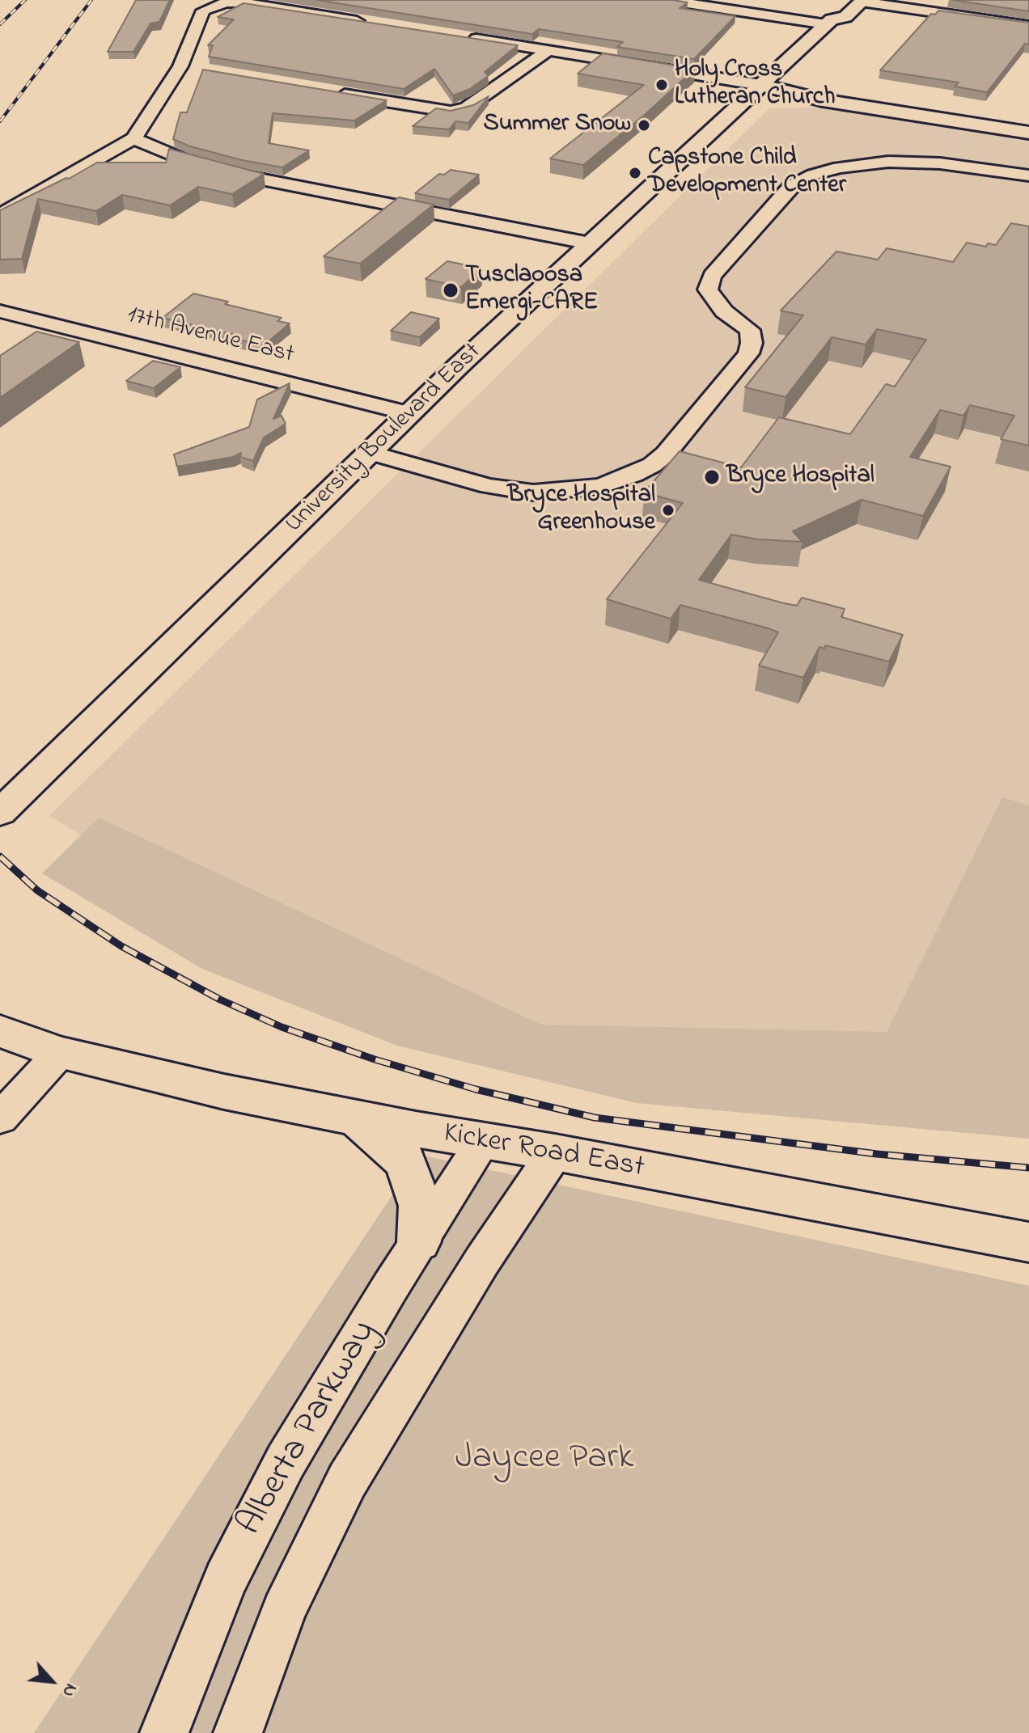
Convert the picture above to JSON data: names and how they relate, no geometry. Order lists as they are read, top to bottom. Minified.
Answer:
{"streets":{"main road":["University Boulevard East","Kicker Road East"],"street":["17th Avenue East","Alberta Parkway"]},"crossings":[["17th Avenue East","University Boulevard East"],["Kicker Road East","Alberta Parkway"]],"parks":["Jaycee Park"],"places":["Holy Cross Lutheran Church","Summer Snow","Capstone Child Development Center","Tusclaoosa Emergi-CARE","Bryce Hospital","Bryce Hospital Greenhouse"],"north":"bottom right"}
